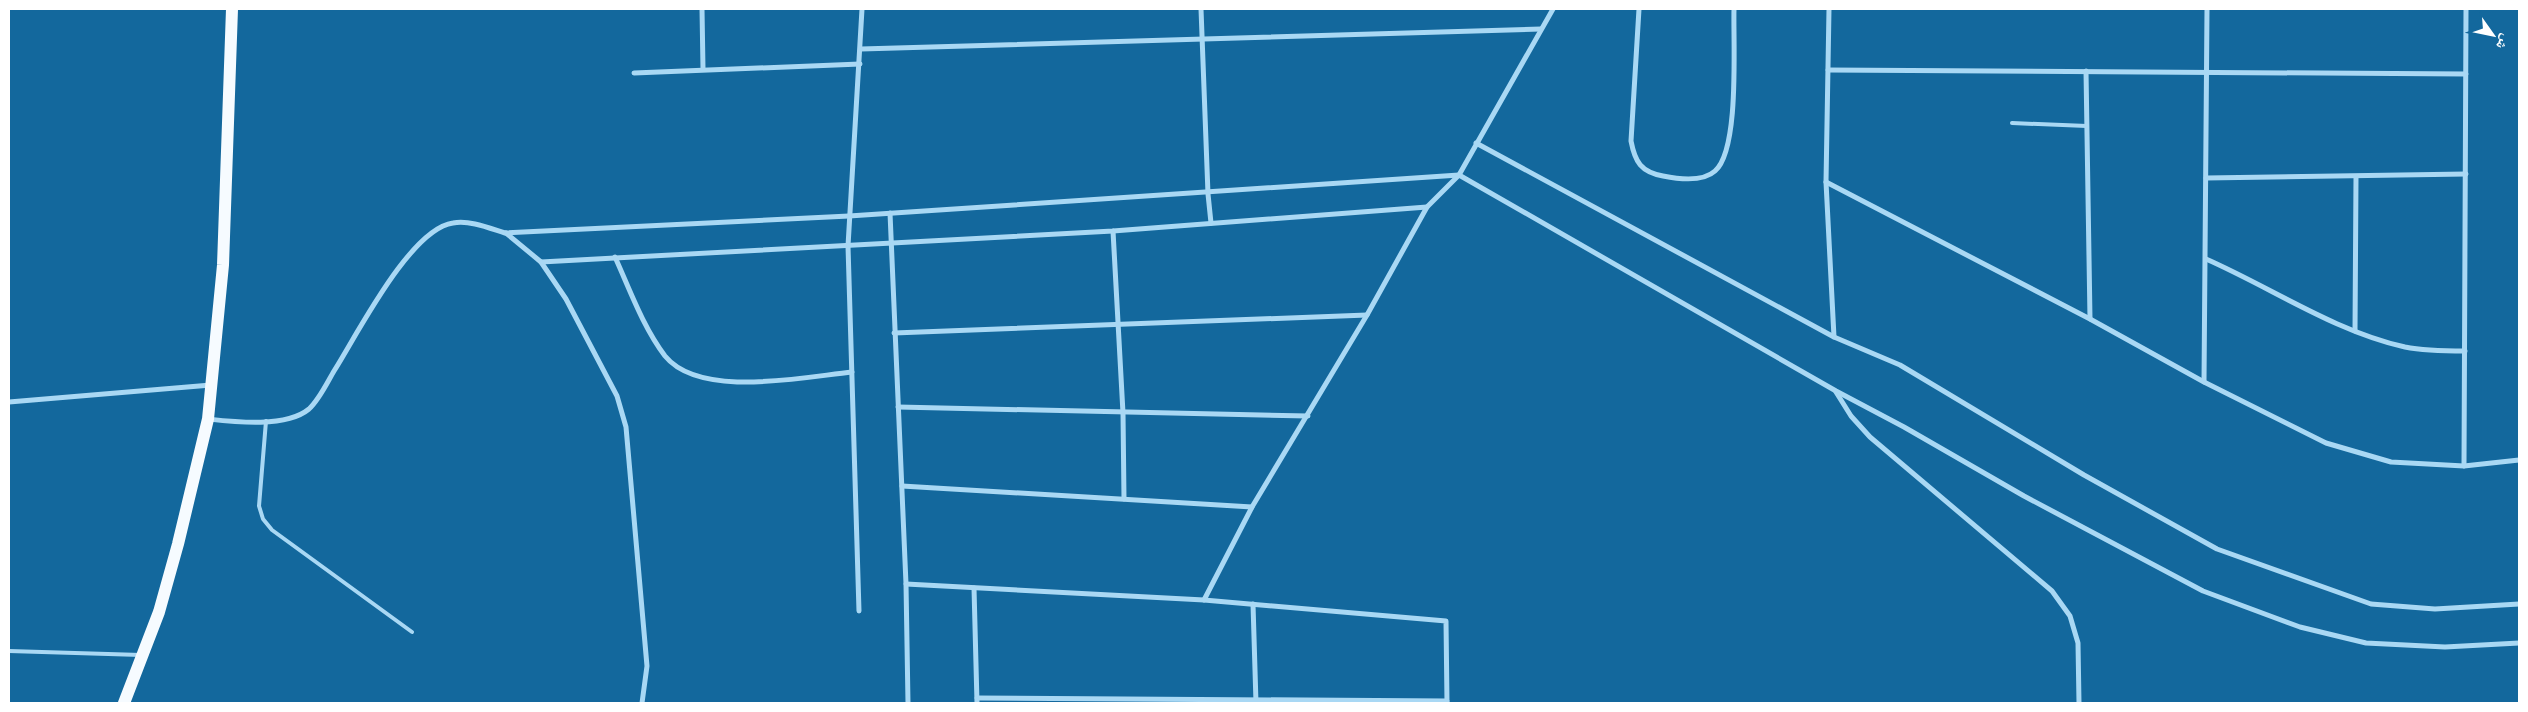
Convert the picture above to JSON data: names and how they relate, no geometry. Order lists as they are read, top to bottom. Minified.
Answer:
{"north":"bottom right"}
